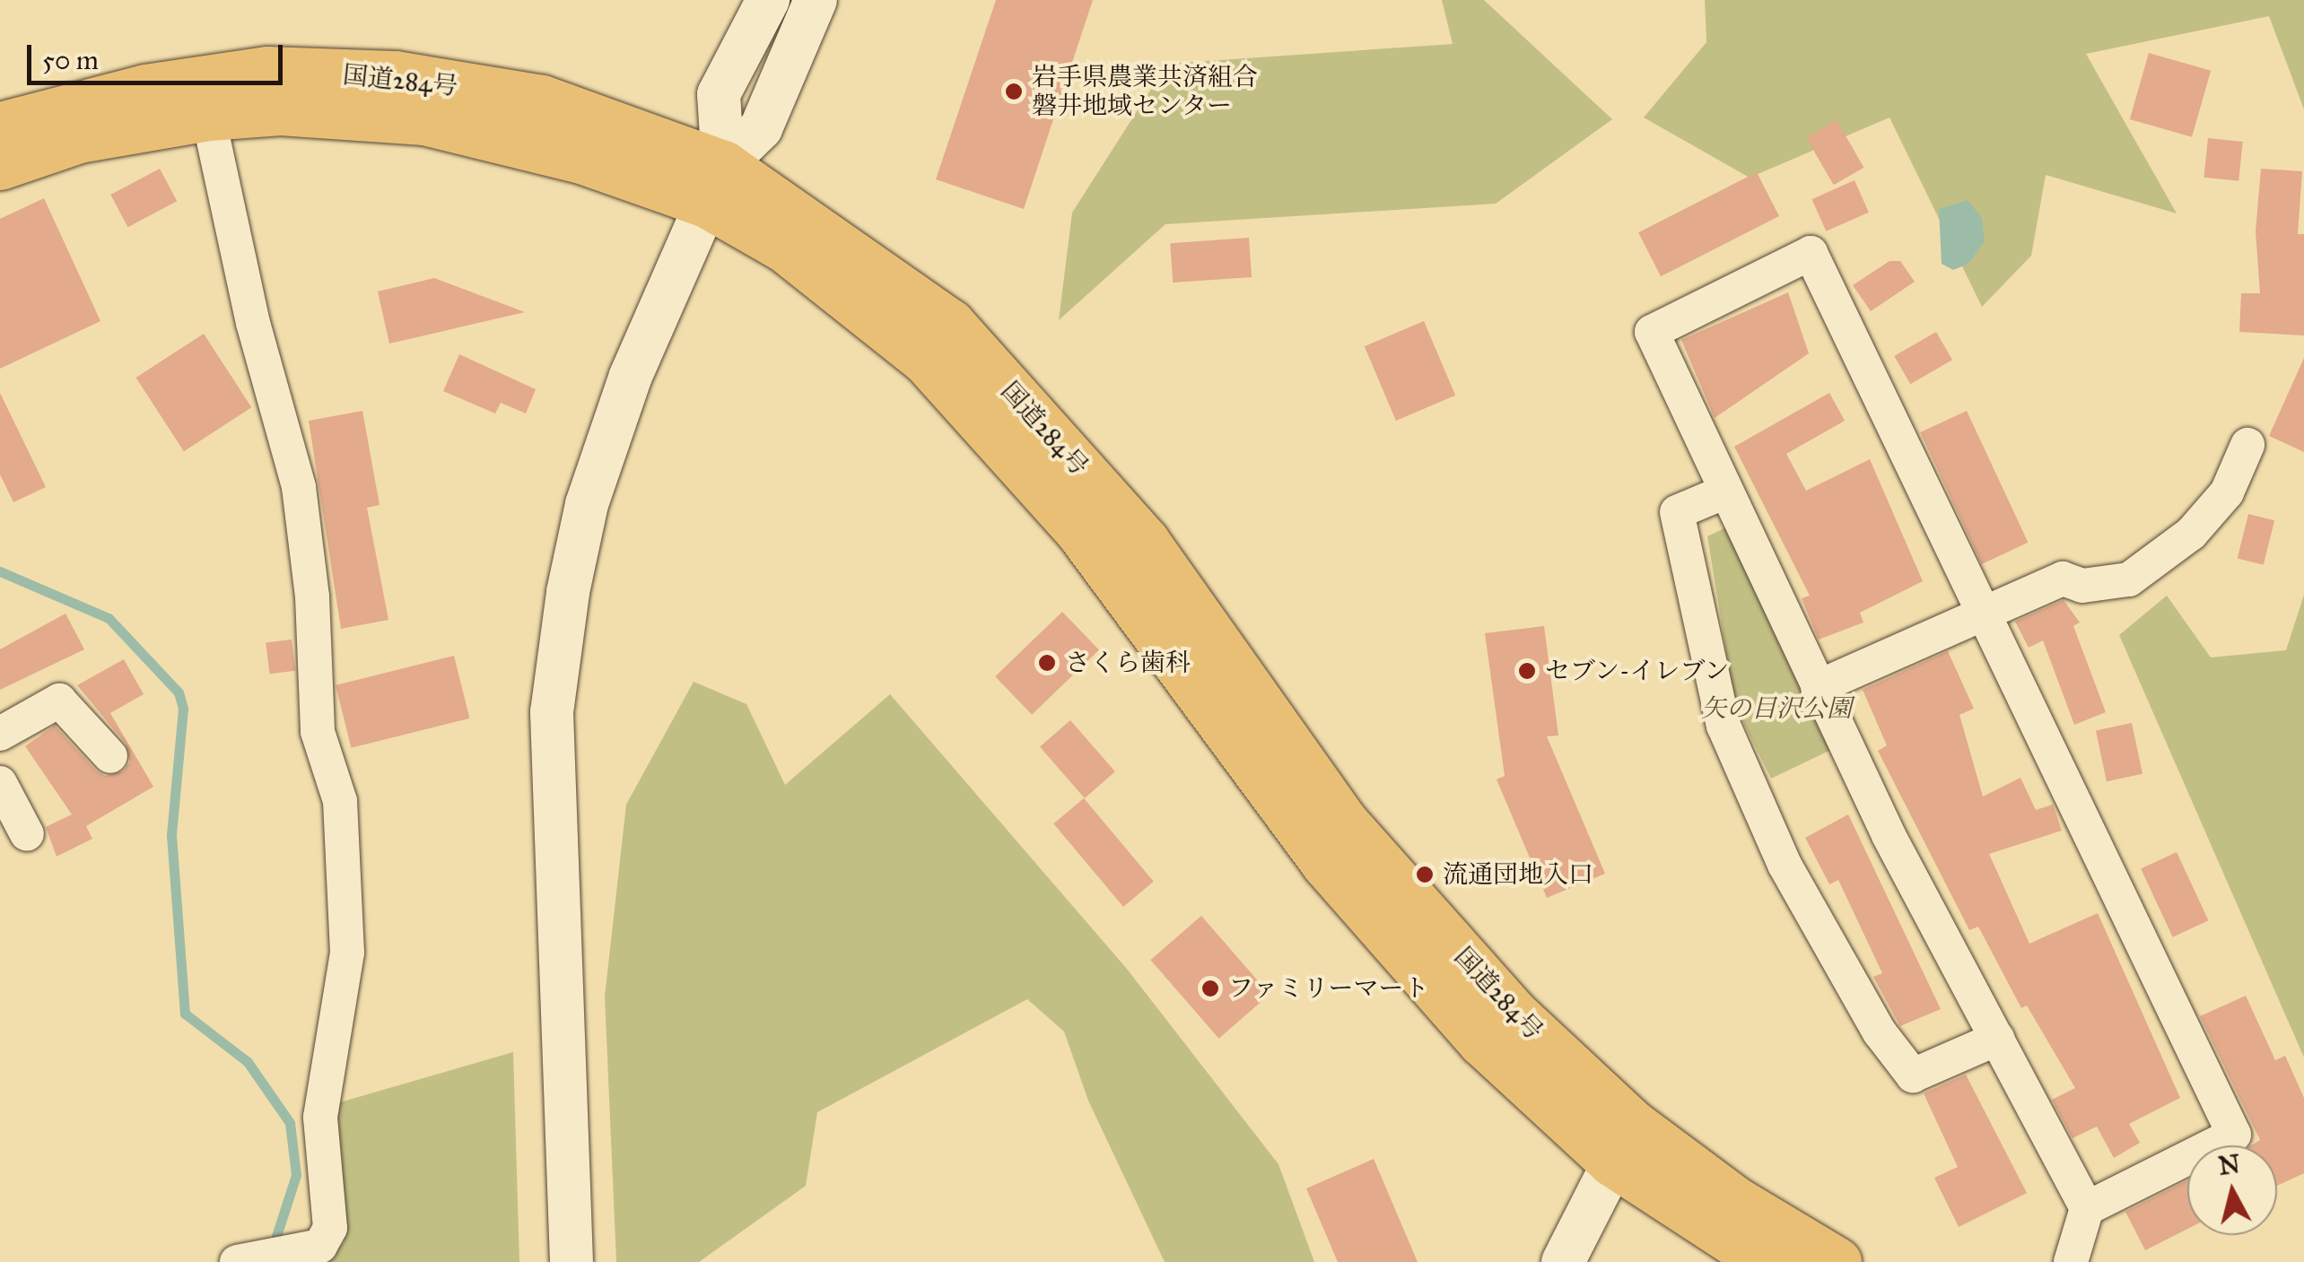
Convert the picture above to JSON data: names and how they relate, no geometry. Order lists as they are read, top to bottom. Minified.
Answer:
{"streets":{"highway":["国道284号"]},"parks":["矢の目沢公園"],"places":["岩手県農業共済組合 磐井地域センター","さくら歯科","セブン-イレブン","流通団地入口","ファミリーマート"],"scale_bar":"50 m","north":"top"}
